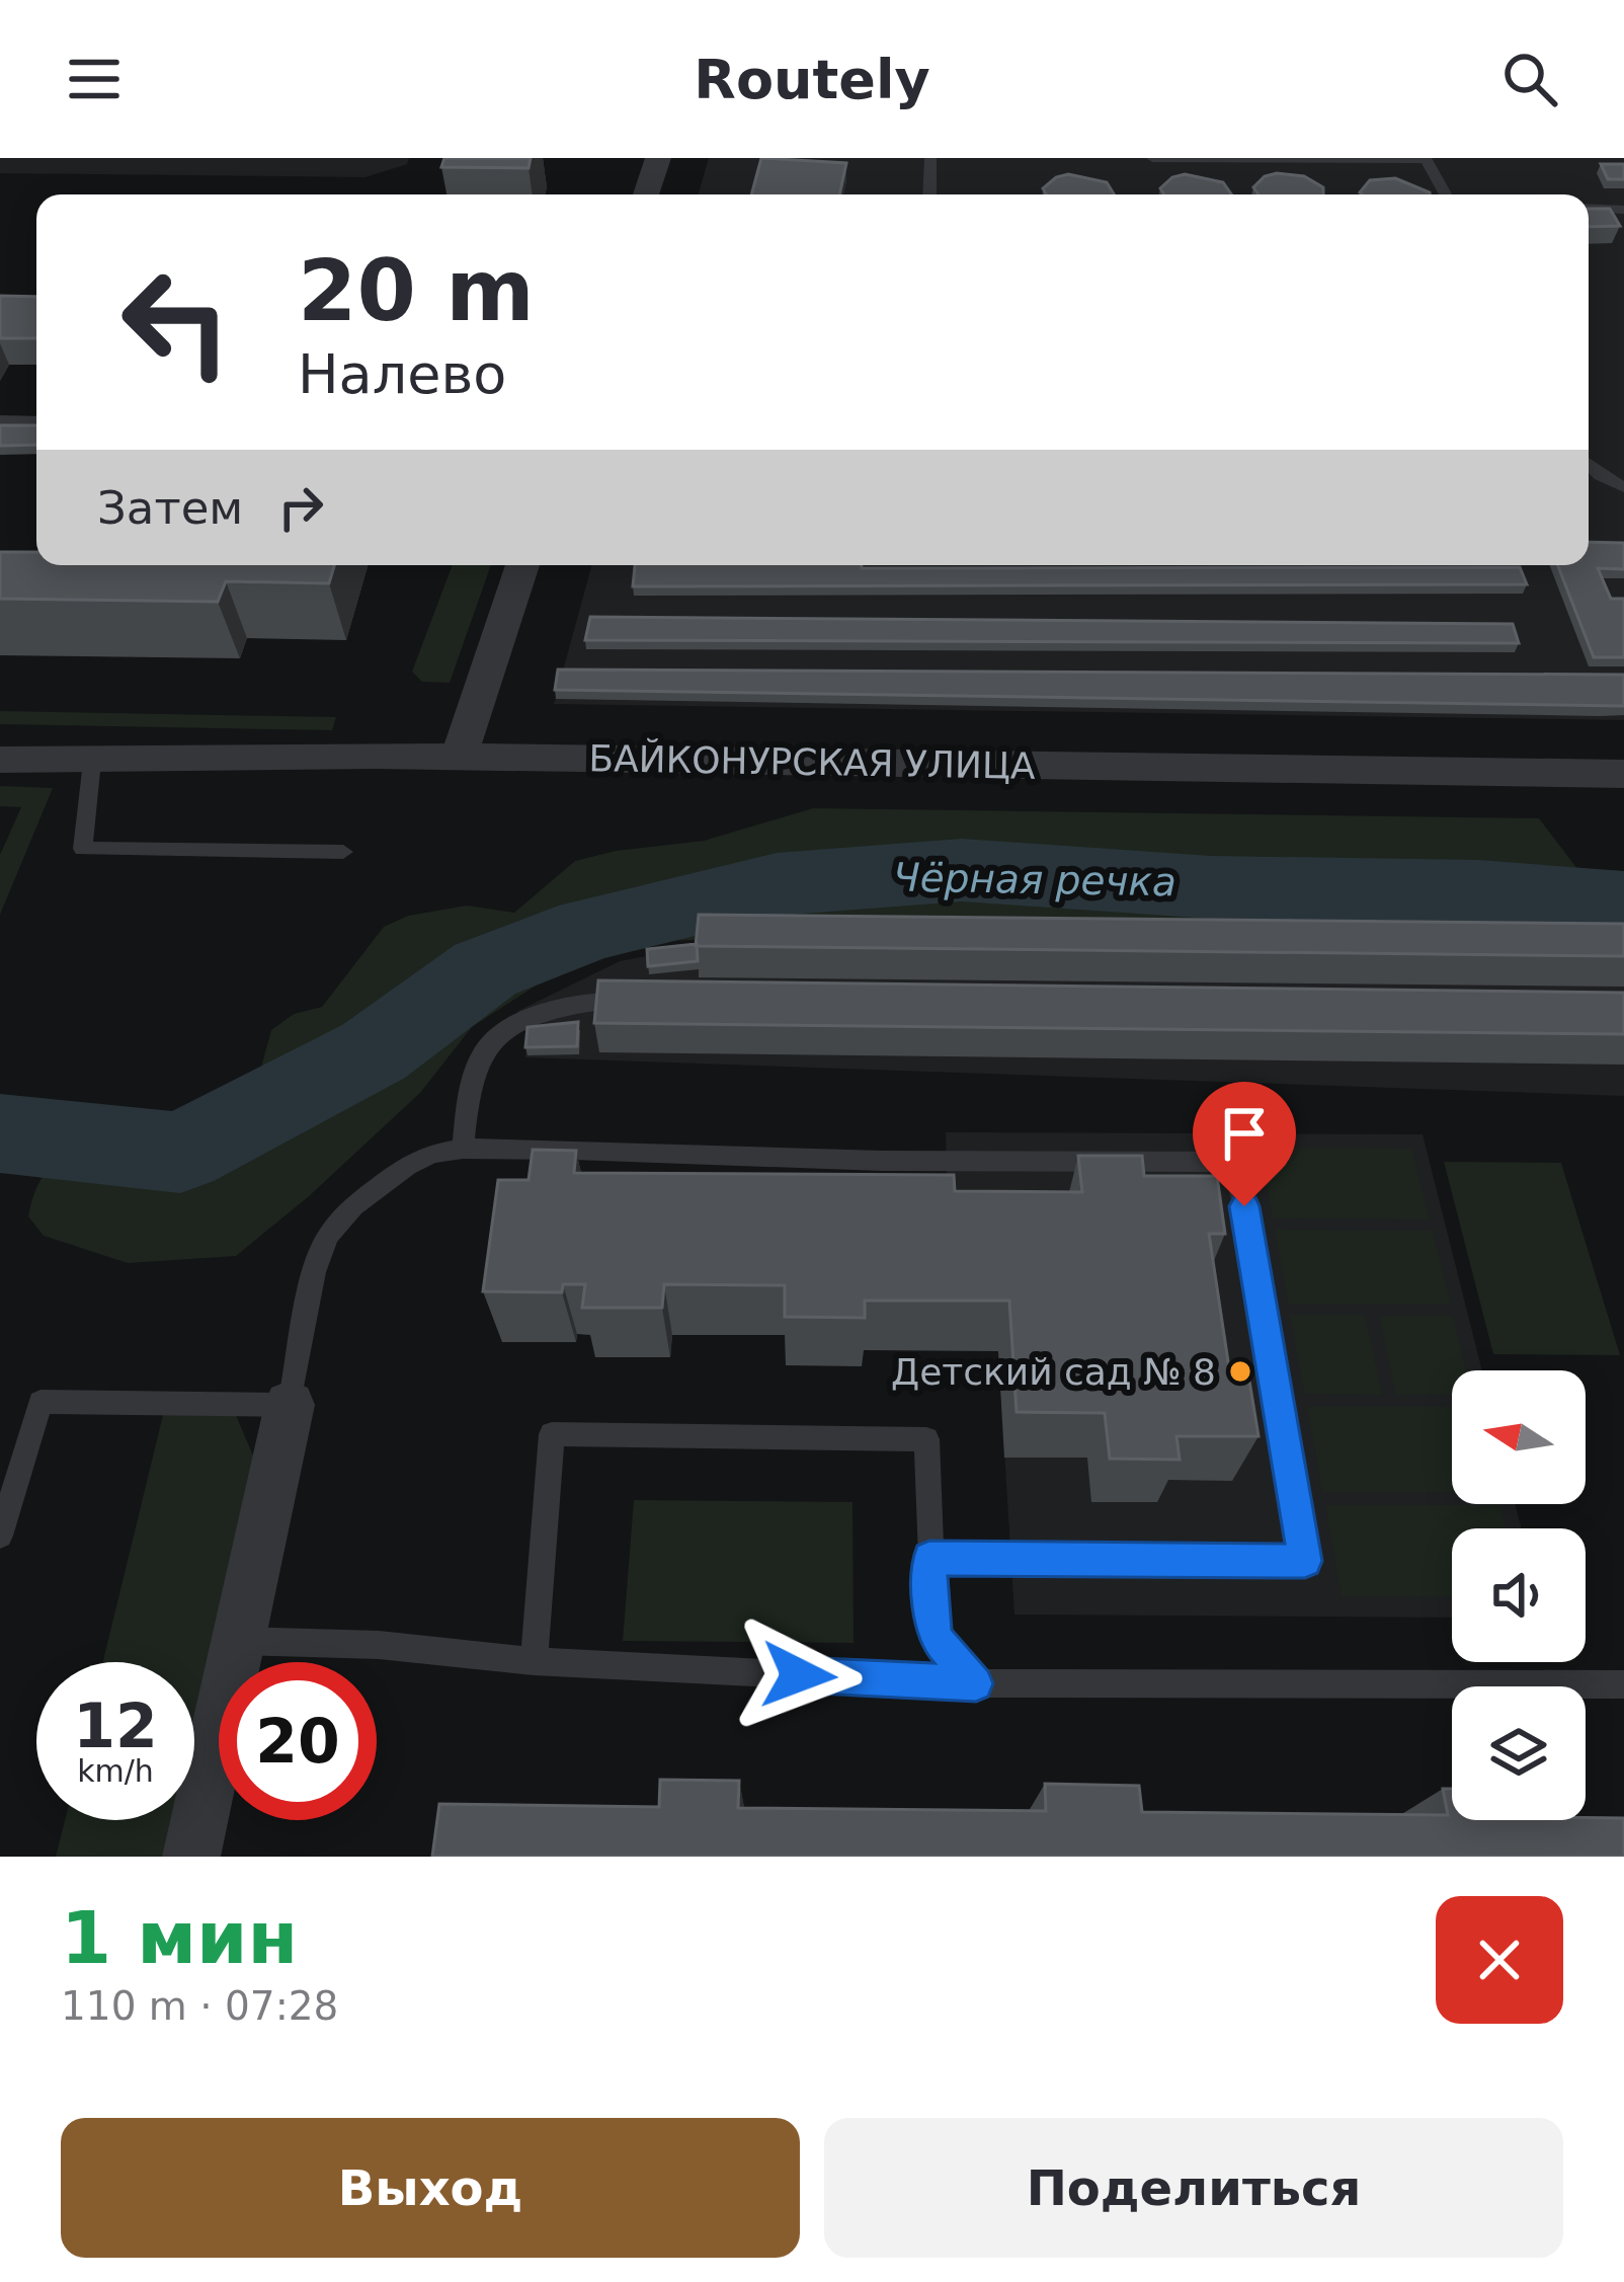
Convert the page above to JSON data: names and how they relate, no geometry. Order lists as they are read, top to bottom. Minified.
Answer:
{"streets":{"street":["БАЙКОНУРСКАЯ УЛИЦА"]},"water":["Чёрная речка"],"places":["Детский сад № 8"],"north":"left","page":{"header":"Routely","turn":["20 m","Налево"],"then":"Затем","speed":"12 km/h","limit":"20","heading":["1 мин","110 m · 07:28"],"buttons":["Выход","Поделиться"]}}
